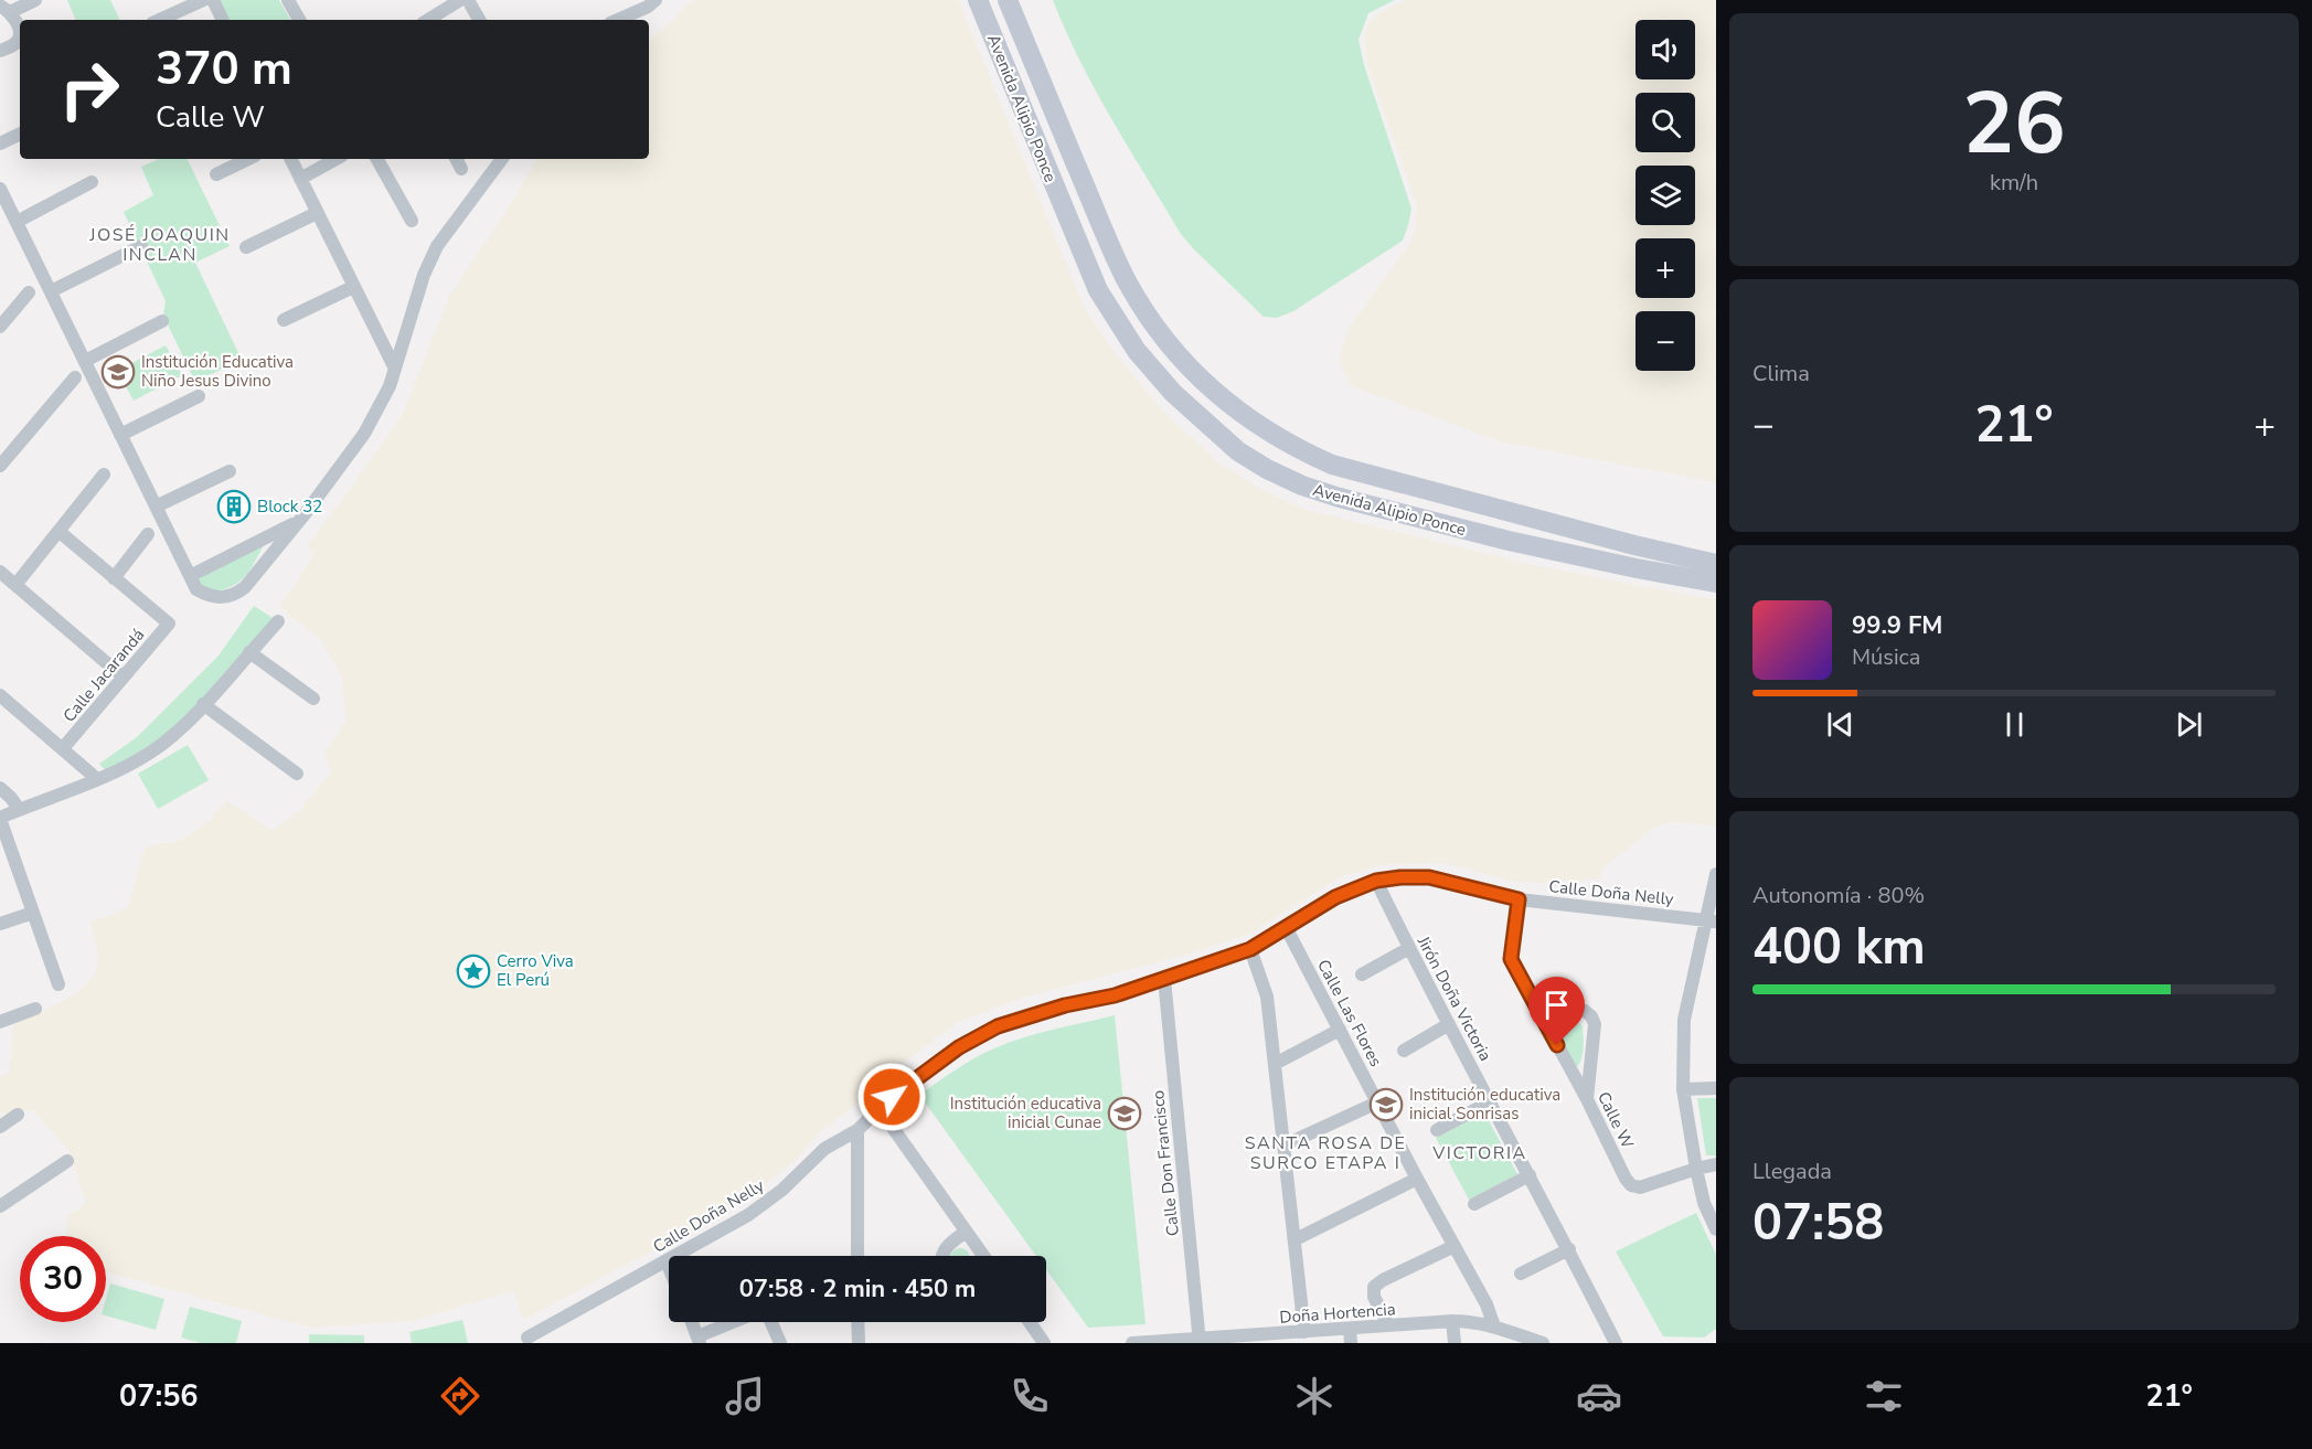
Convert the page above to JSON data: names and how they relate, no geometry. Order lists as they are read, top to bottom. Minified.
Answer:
{"streets":{"main road":["Avenida Alipio Ponce"],"street":["Calle Jacarandá","Calle Doña Nelly","Jirón Doña Victoria","Calle Las Flores","Calle W","Calle Don Francisco","Doña Hortencia"]},"crossings":[["Calle Doña Nelly","Jirón Doña Victoria"],["Calle Doña Nelly","Calle Las Flores"],["Calle Doña Nelly","Calle W"],["Calle Doña Nelly","Calle Don Francisco"],["Calle Las Flores","Doña Hortencia"],["Calle Don Francisco","Doña Hortencia"]],"districts":["JOSÉ JOAQUIN INCLAN","SANTA ROSA DE SURCO ETAPA I","VICTORIA"],"places":{"school or university":["Institución Educativa Niño Jesus Divino","Institución educativa inicial Sonrisas","Institución educativa inicial Cunae"],"building":["Block 32"],"place":["Cerro Viva El Perú"]},"page":{"tile":[["26","km/h"],"Clima",["Autonomía · 80%","400 km"],["Llegada","07:58"]],"map_buttons":["+","−"],"turn":["370 m","Calle W"],"heat":["−","21°","+"],"song":["99.9 FM","Música"],"limit":"30","trip":"07:58 · 2 min · 450 m","tabs":["07:56","21°"]}}
